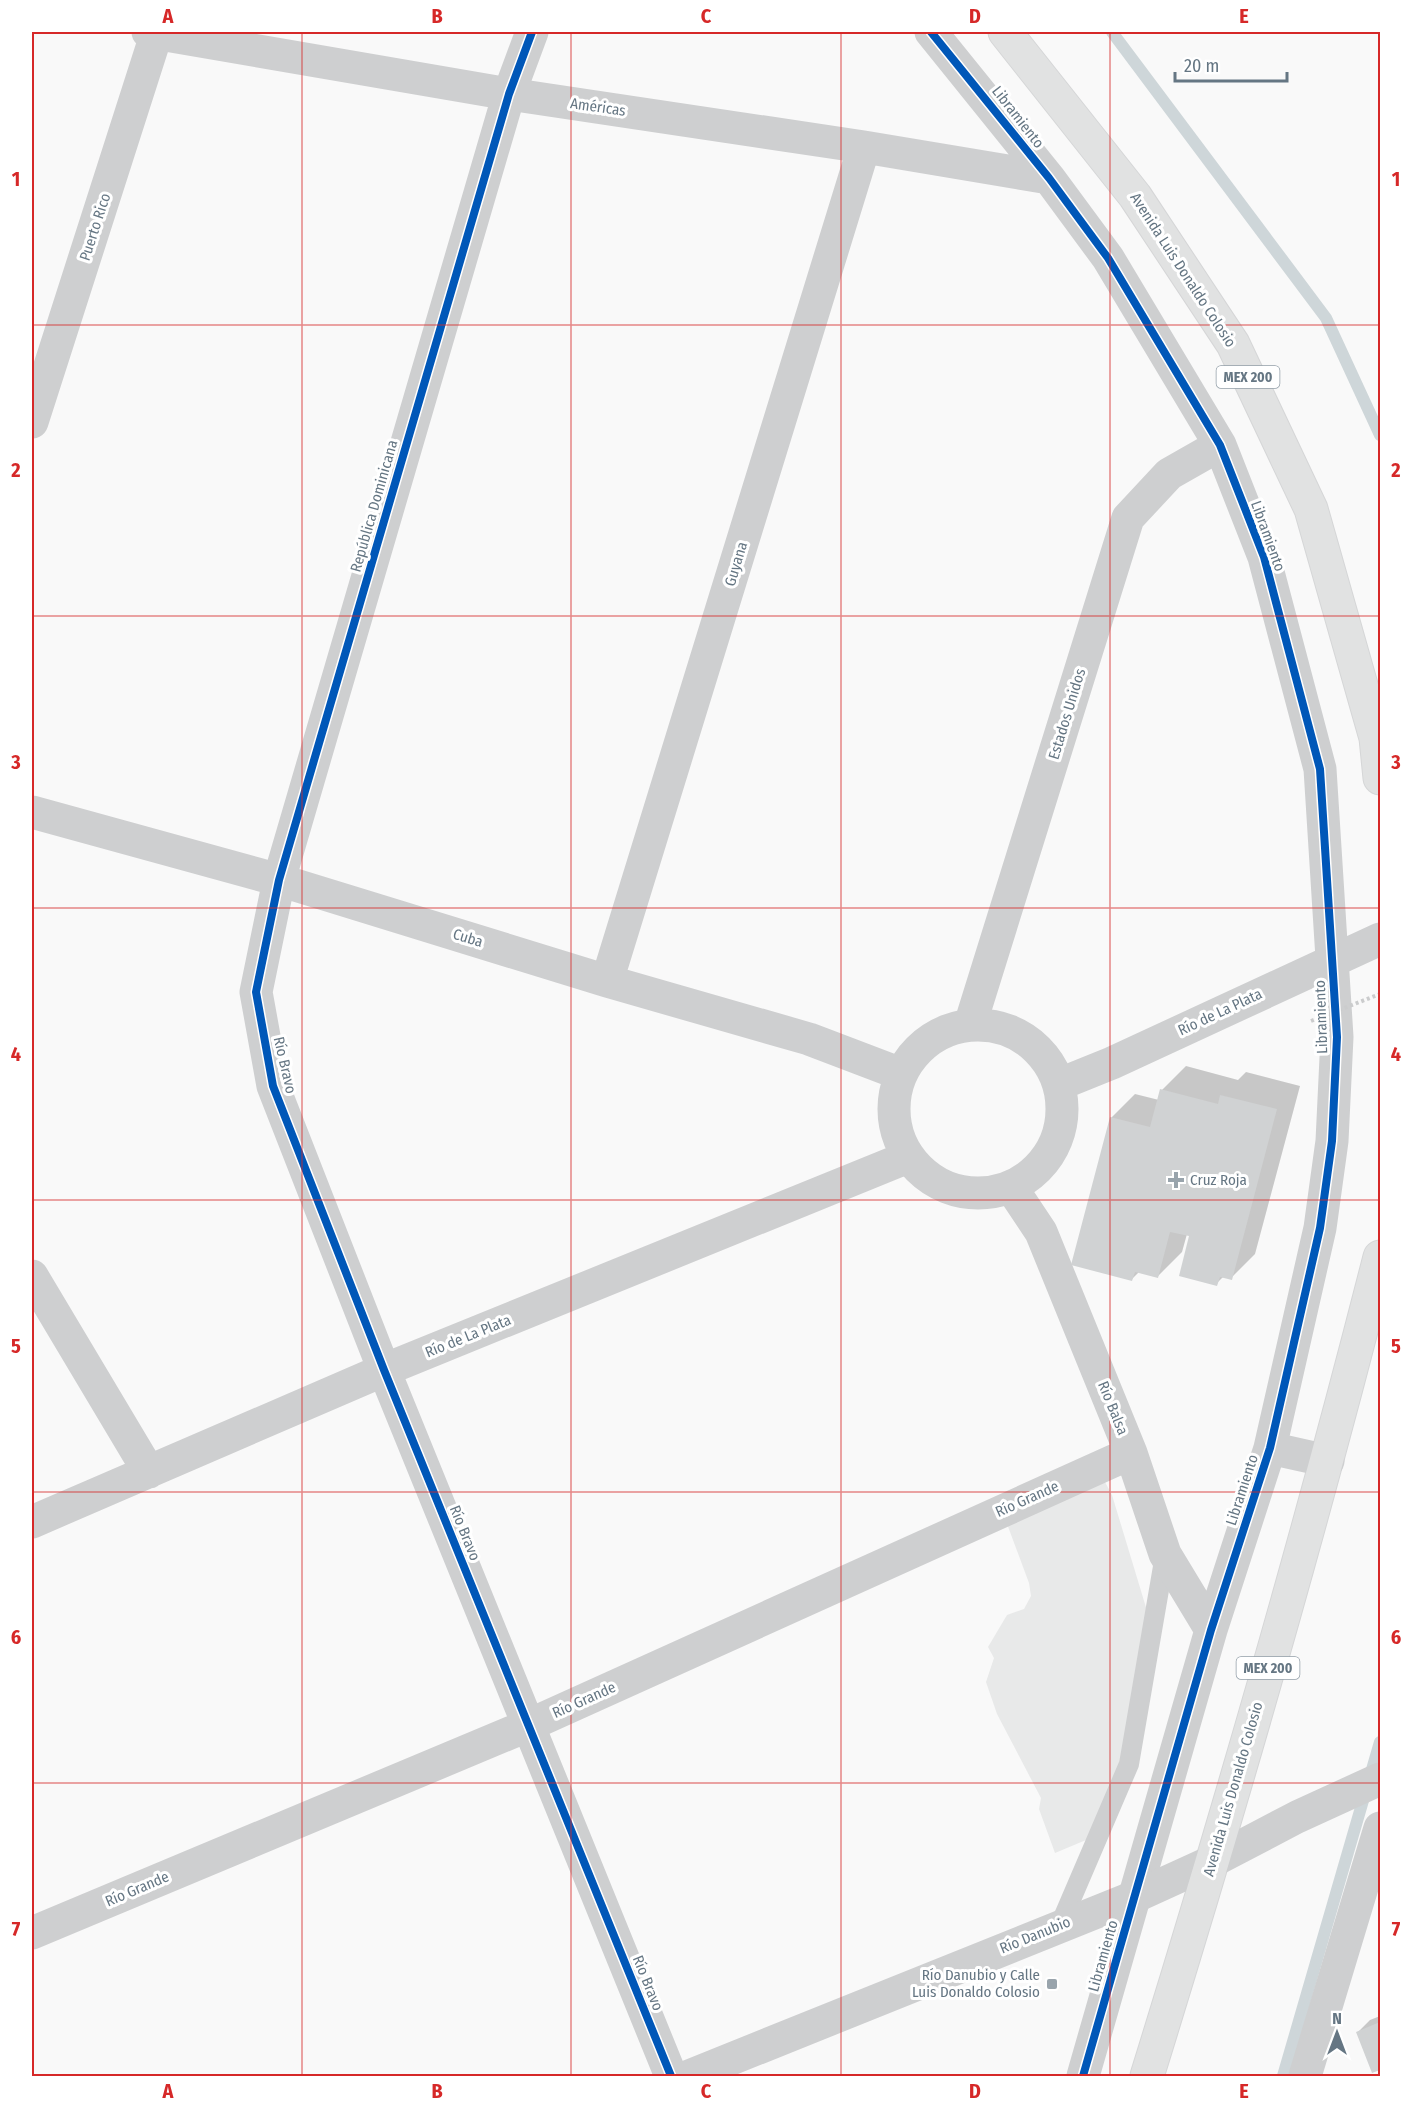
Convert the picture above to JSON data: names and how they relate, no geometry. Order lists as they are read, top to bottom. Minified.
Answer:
{"streets":{"main road":["Avenida Luis Donaldo Colosio","MEX 200"],"street":["Américas","Libramiento","Puerto Rico","República Dominicana","Guyana","Estados Unidos","Cuba","Río de La Plata","Río Bravo","Río Balsa","Río Grande","Río Danubio"]},"crossings":[["Américas","Libramiento"],["Américas","Puerto Rico"],["Américas","República Dominicana"],["Américas","Guyana"],["Libramiento","Estados Unidos"],["Libramiento","Río de La Plata"],["Libramiento","Río Balsa"],["Libramiento","Río Danubio"],["Avenida Luis Donaldo Colosio","Río Danubio"],["República Dominicana","Cuba"],["República Dominicana","Río Bravo"],["Guyana","Cuba"],["Estados Unidos","Cuba"],["Estados Unidos","Río de La Plata"],["Estados Unidos","Río Balsa"],["Cuba","Río de La Plata"],["Cuba","Río Balsa"],["Río de La Plata","Río Bravo"],["Río de La Plata","Río Balsa"],["Río Bravo","Río Grande"],["Río Balsa","Río Grande"]],"places":{"health":["Cruz Roja"],"transit":["Río Danubio y Calle Luis Donaldo Colosio"]},"scale_bar":"20 m","north":"top","grid":{"columns":["A","B","C","D","E"],"rows":["1","2","3","4","5","6","7"]}}
